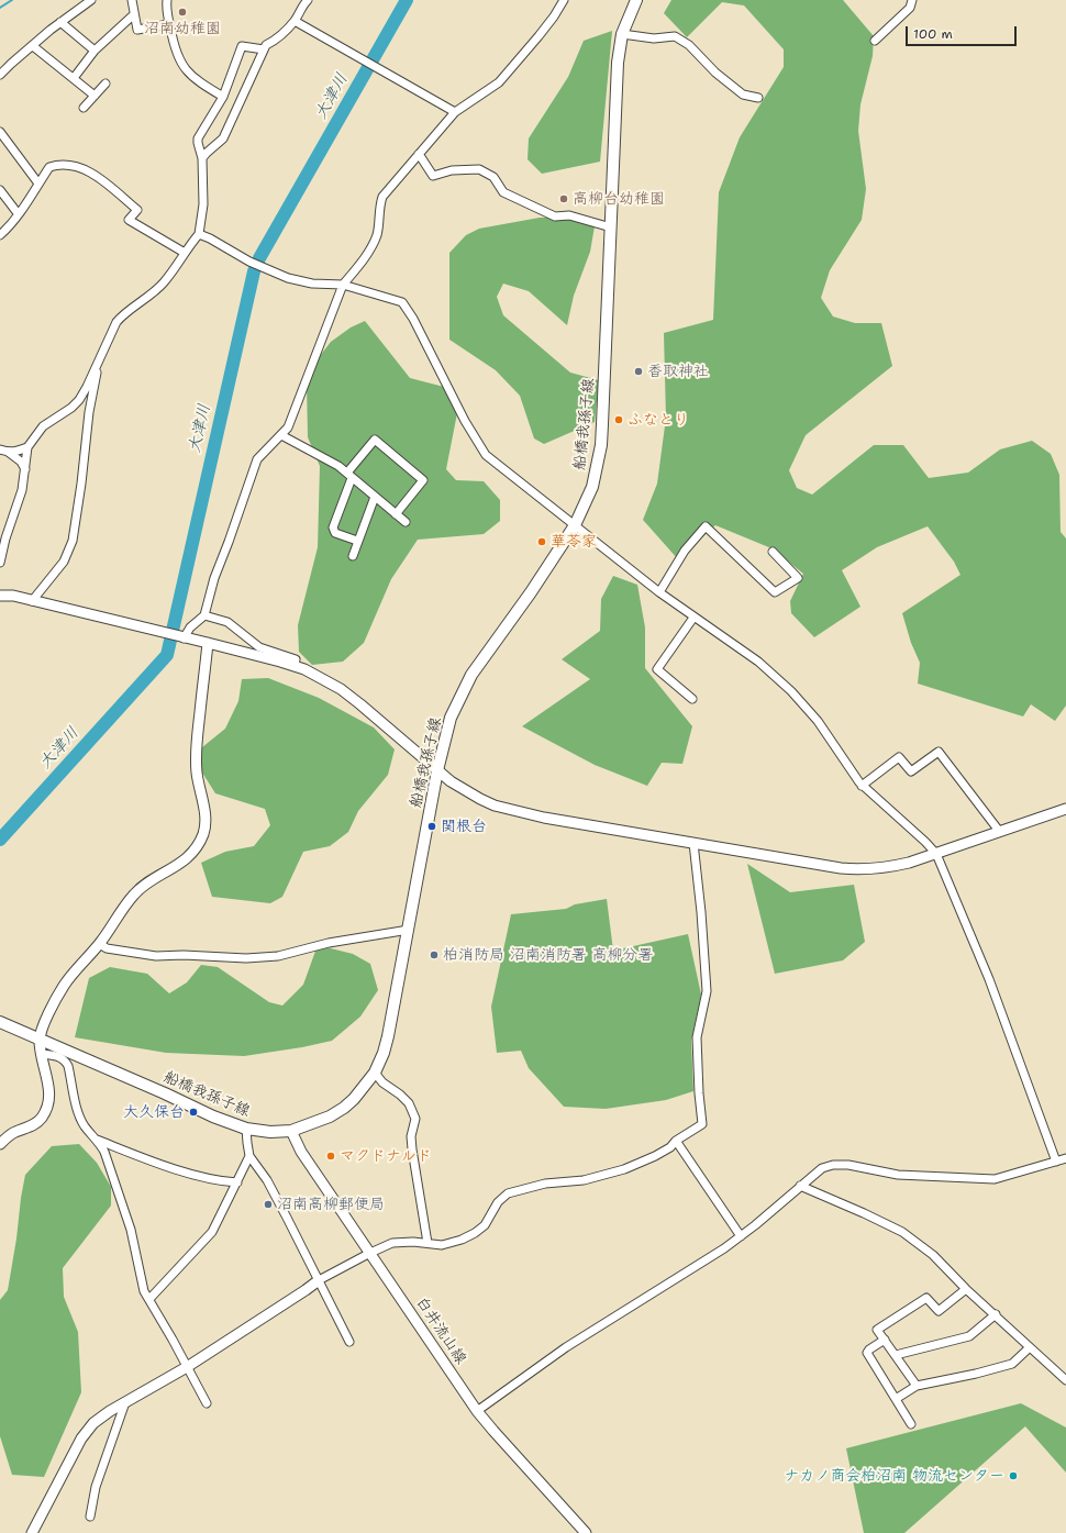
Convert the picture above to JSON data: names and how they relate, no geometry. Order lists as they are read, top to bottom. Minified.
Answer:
{"streets":{"main road":["船橋我孫子線"],"street":["白井流山線"]},"crossings":[["船橋我孫子線","白井流山線"]],"water":["大津川"],"places":["沼南幼稚園","高柳台幼稚園","香取神社","ふなとり","華苓家","関根台","柏消防局 沼南消防署 高柳分署","大久保台","マクドナルド","沼南高柳郵便局","ナカノ商会柏沼南 物流センター"],"scale_bar":"100 m"}
